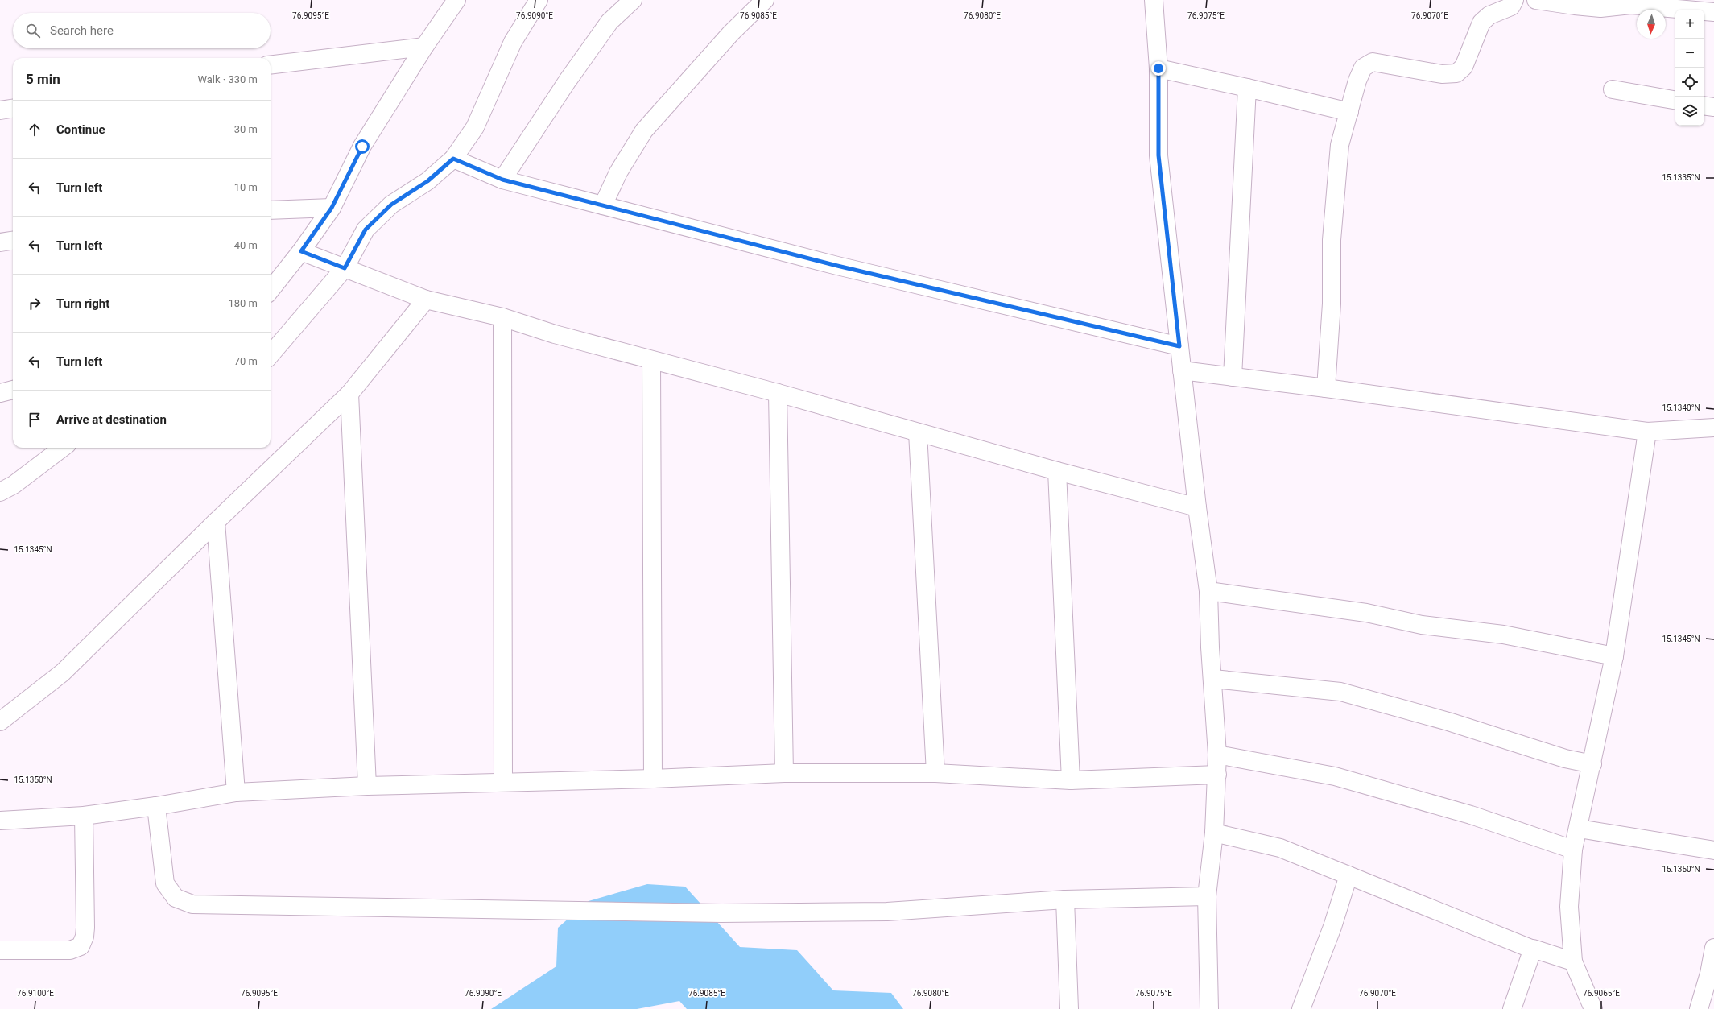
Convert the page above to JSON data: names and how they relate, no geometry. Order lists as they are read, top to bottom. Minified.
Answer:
{"north":"bottom","page":{"map_buttons":["+","−"],"search":"Search here","heading":["5 min","Walk · 330 m"],"list":[["Continue","30 m"],["Turn left","10 m"],["Turn left","40 m"],["Turn right","180 m"],["Turn left","70 m"],"Arrive at destination"]},"coordinates":["76.9095°E","76.9090°E","76.9085°E","76.9080°E","76.9075°E","76.9070°E","15.1335°N","15.1340°N","15.1345°N","15.1350°N","76.9100°E","76.9065°E"]}
